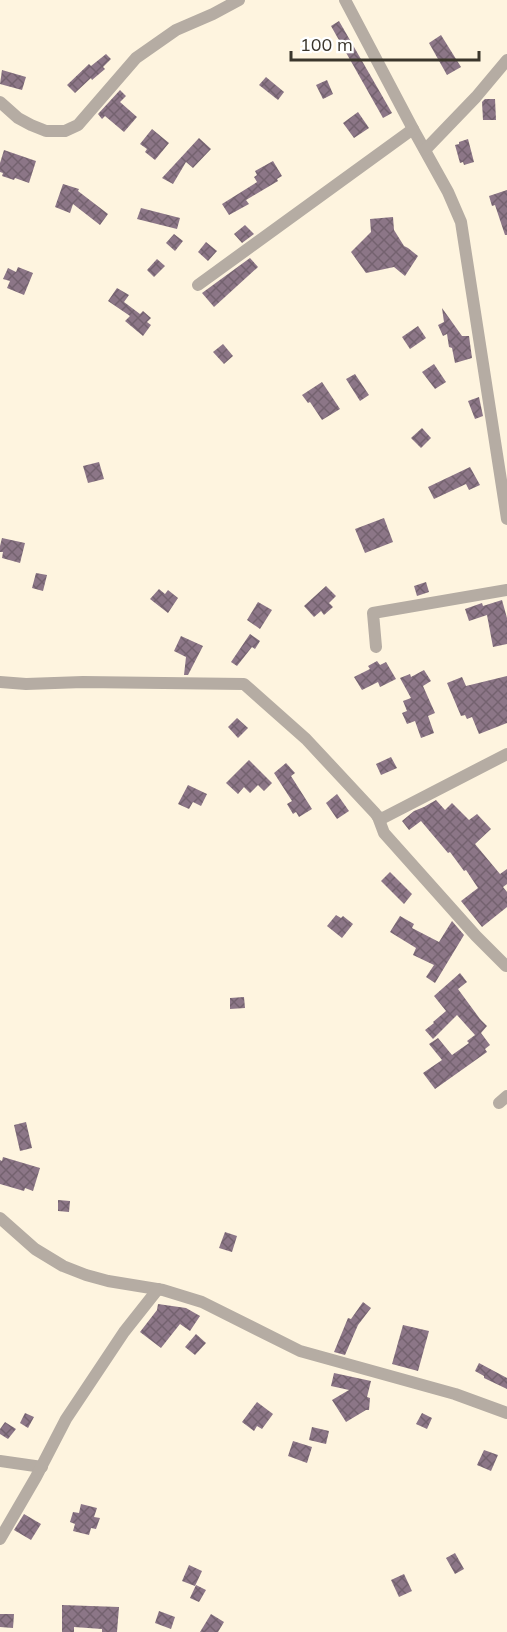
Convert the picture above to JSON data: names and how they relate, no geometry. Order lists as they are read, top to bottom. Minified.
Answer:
{"scale_bar":"100 m"}
